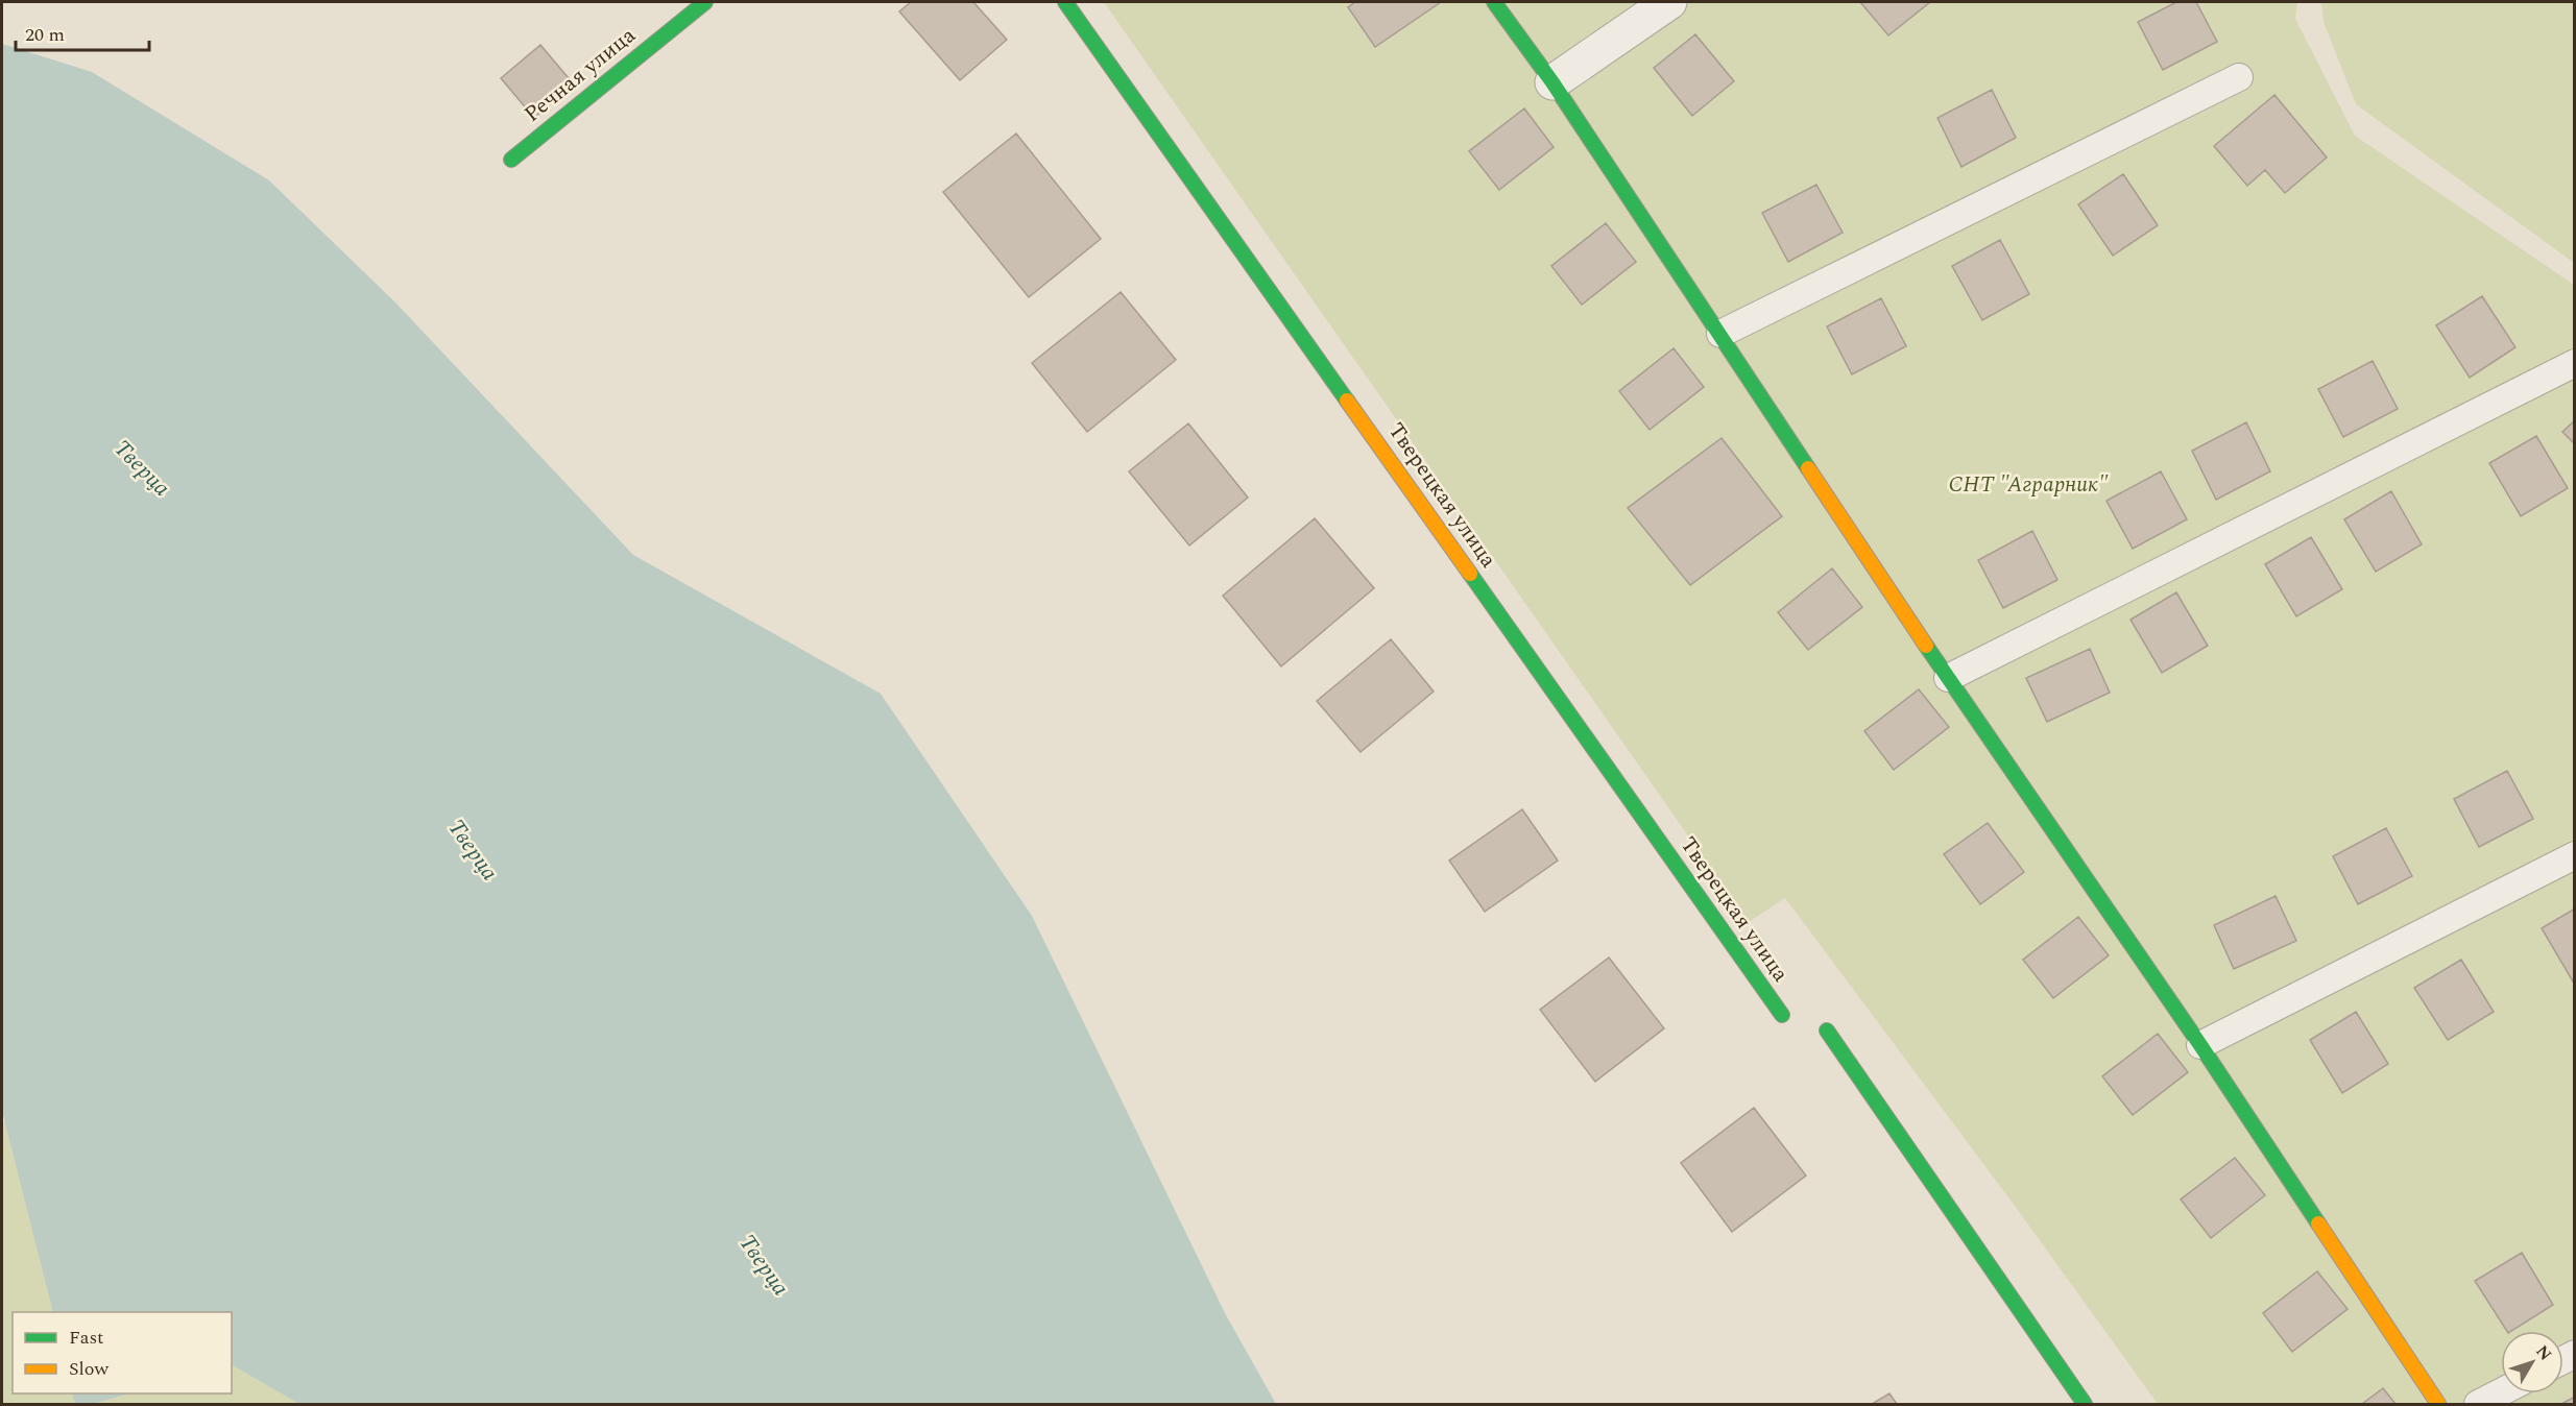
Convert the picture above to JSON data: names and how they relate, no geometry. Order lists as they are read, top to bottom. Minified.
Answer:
{"streets":{"street":["Речная улица","Тверецкая улица"]},"water":["Тверца"],"parks":["СНТ \"Аграрник\""],"legend":["Fast","Slow"],"scale_bar":"20 m","north":"top right"}
